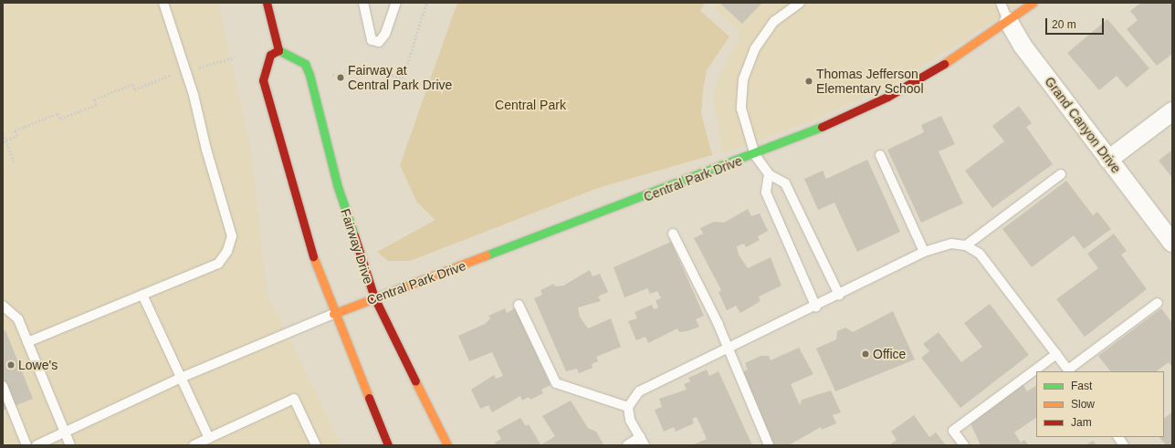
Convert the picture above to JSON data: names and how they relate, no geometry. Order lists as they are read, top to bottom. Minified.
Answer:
{"streets":{"main road":["Central Park Drive","Fairway Drive"],"street":["Grand Canyon Drive"]},"crossings":[["Grand Canyon Drive","Central Park Drive"],["Central Park Drive","Fairway Drive"]],"parks":["Central Park"],"places":["Fairway at Central Park Drive","Thomas Jefferson Elementary School","Office","Lowe's"],"legend":["Fast","Slow","Jam"],"scale_bar":"20 m"}
